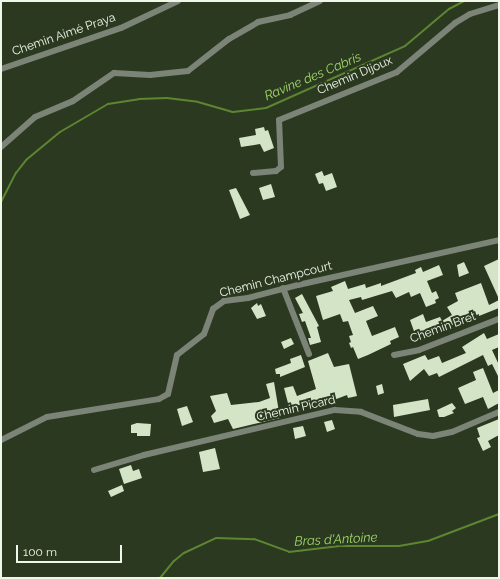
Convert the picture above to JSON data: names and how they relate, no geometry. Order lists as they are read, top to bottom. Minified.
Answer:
{"streets":{"street":["Chemin Aimé Praya","Chemin Dijoux","Chemin Champcourt","Chemin Bret","Chemin Picard"]},"water":["Ravine des Cabris","Bras d'Antoine"],"scale_bar":"100 m"}
